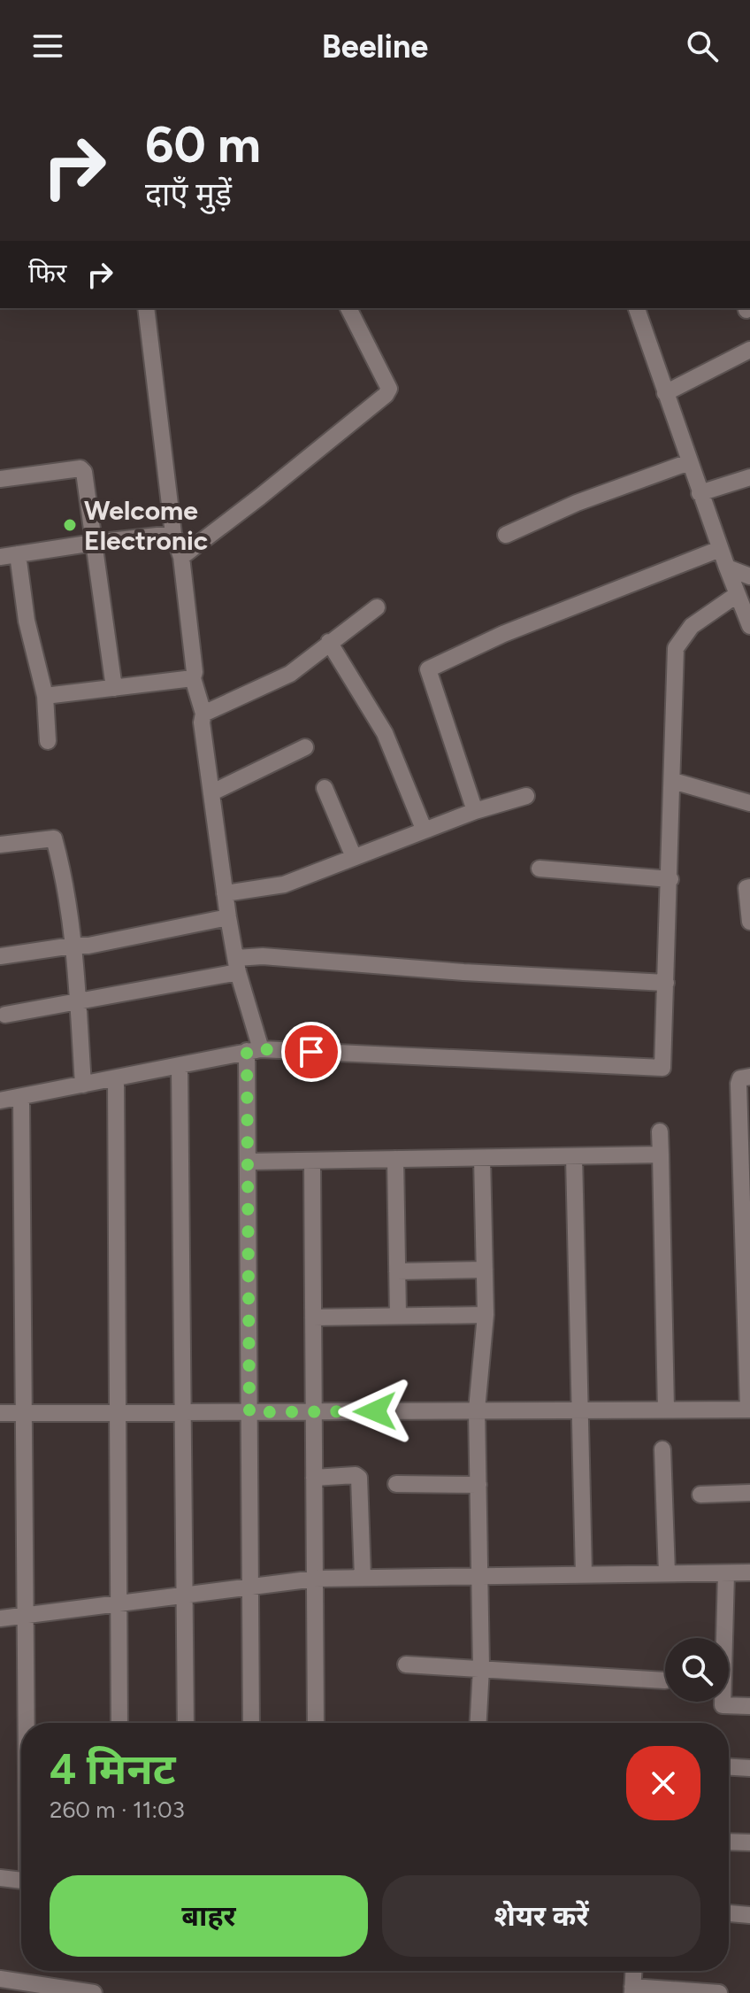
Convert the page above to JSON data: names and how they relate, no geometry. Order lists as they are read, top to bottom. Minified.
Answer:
{"places":["Welcome Electronic"],"page":{"header":"Beeline","turn":["60 m","दाएँ मुड़ें"],"then":"फिर","heading":["4 मिनट","260 m · 11:03"],"buttons":["बाहर","शेयर करें"]}}
